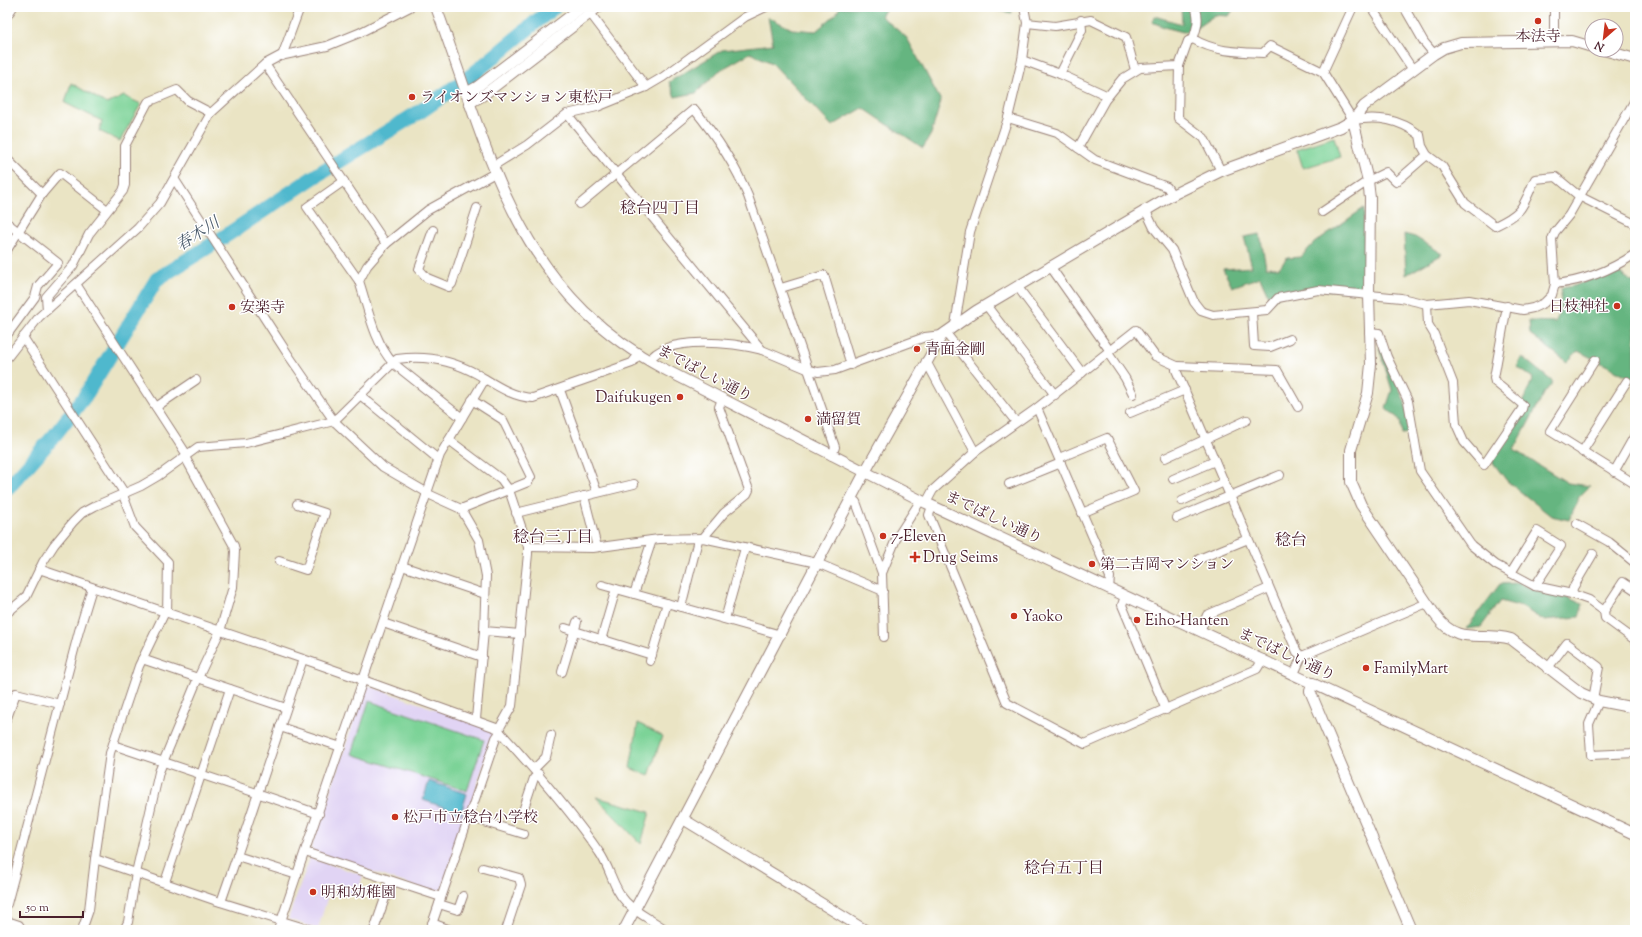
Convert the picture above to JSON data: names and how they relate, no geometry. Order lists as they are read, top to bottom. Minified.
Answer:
{"streets":{"street":["までばしい通り"]},"districts":["稔台四丁目","稔台三丁目","稔台","稔台五丁目"],"water":["春木川"],"places":{"other":["本法寺","ライオンズマンション東松戸","日枝神社","安楽寺","青面金剛","Daifukugen","満留賀","7-Eleven","第二吉岡マンション","Yaoko","Eiho-Hanten","FamilyMart","松戸市立稔台小学校","明和幼稚園"],"health":["Drug Seims"]},"scale_bar":"50 m","north":"bottom left"}
